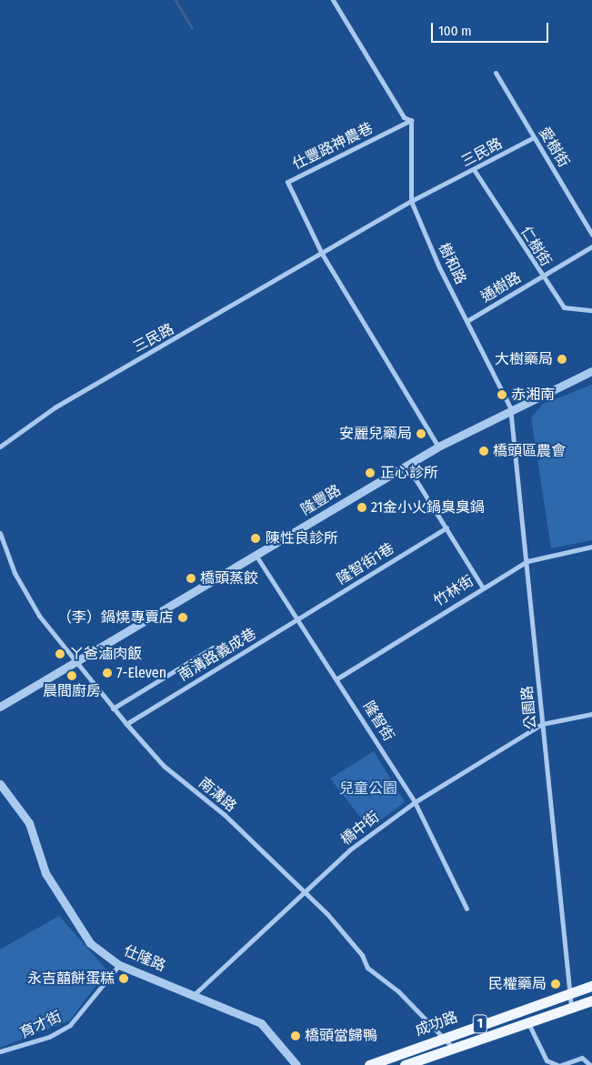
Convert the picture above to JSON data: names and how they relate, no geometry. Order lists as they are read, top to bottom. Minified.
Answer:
{"streets":{"main road":["成功路","1"],"street":["仕豐路神農巷","愛樹街","三民路","仁樹街","樹和路","通樹路","隆豐路","隆智街1巷","竹林街","南溝路義成巷","公園路","隆智街","南溝路","橋中街","仕隆路","育才街"]},"crossings":[["仕豐路神農巷","三民路"],["仕豐路神農巷","樹和路"],["愛樹街","三民路"],["三民路","仁樹街"],["三民路","樹和路"],["仁樹街","通樹路"],["樹和路","通樹路"],["樹和路","隆豐路"],["樹和路","公園路"],["隆豐路","公園路"],["隆豐路","隆智街"],["隆豐路","南溝路"],["隆智街1巷","南溝路義成巷"],["隆智街1巷","隆智街"],["竹林街","公園路"],["竹林街","隆智街"],["南溝路義成巷","隆智街"],["南溝路義成巷","南溝路"],["公園路","橋中街"],["公園路","成功路"],["隆智街","橋中街"],["南溝路","橋中街"],["南溝路","成功路"],["橋中街","仕隆路"],["仕隆路","育才街"]],"parks":["兒童公園"],"places":["大樹藥局","赤湘南","安麗兒藥局","橋頭區農會","正心診所","21金小火鍋臭臭鍋","陳性良診所","橋頭蒸餃","（李）鍋燒專賣店","ㄚ爸滷肉飯","7-Eleven","晨間廚房","永吉囍餅蛋糕","民權藥局","橋頭當歸鴨"],"scale_bar":"100 m"}
